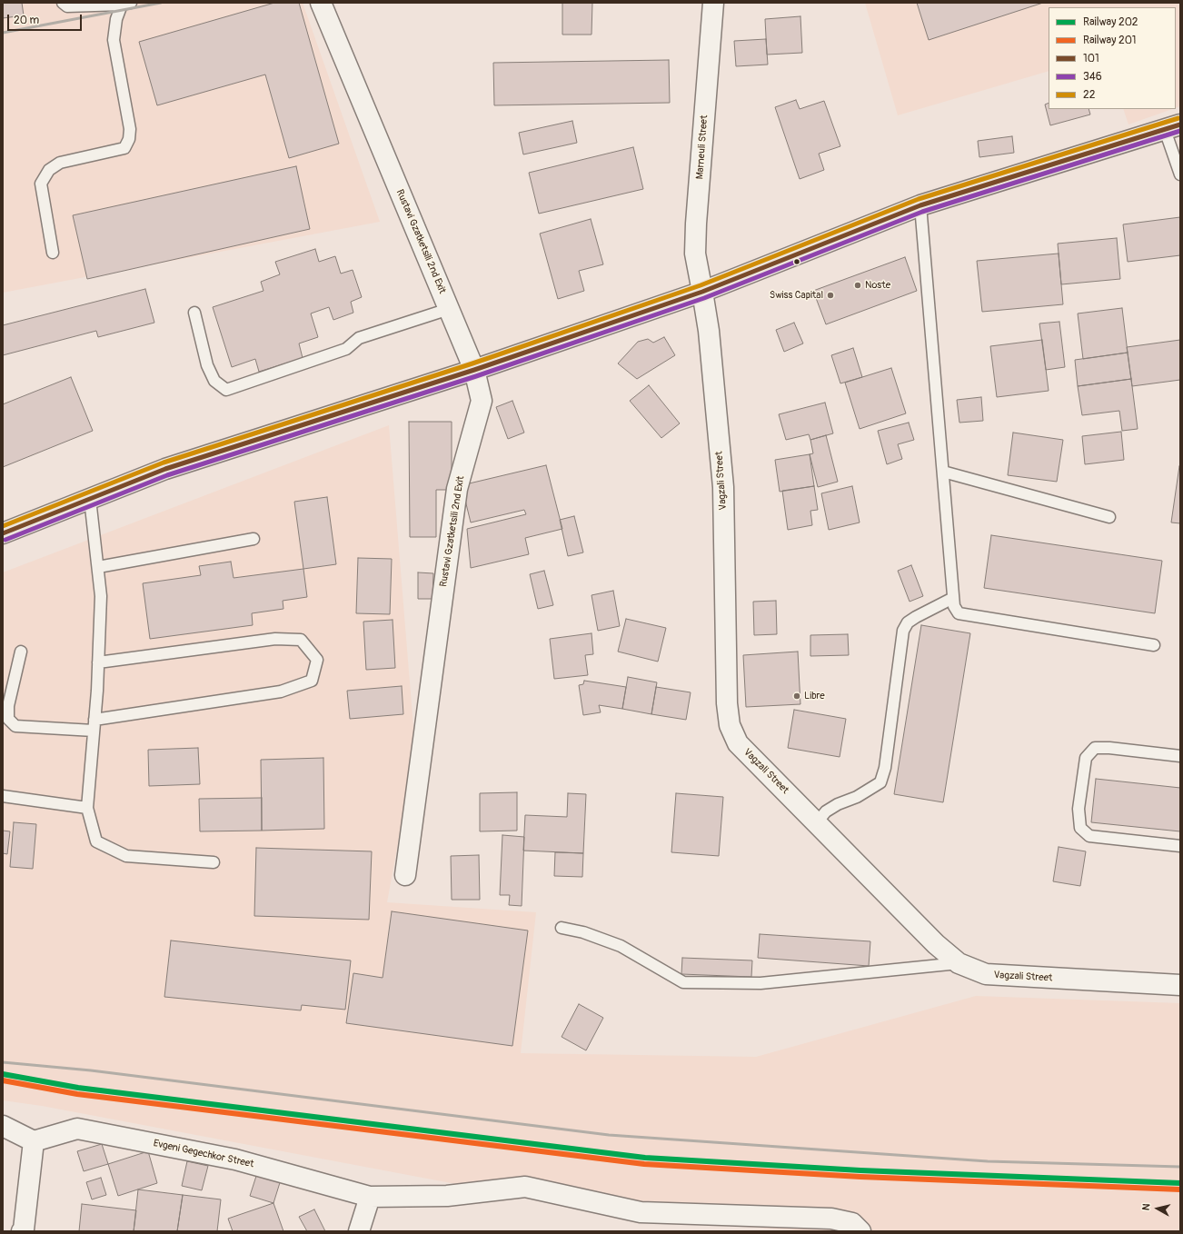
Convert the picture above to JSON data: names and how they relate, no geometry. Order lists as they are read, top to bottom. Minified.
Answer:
{"streets":{"street":["Marneuli Street","Rustavi Gzatketsili 2nd Exit","Vagzali Street","Evgeni Gegechkor Street"]},"crossings":[["Marneuli Street","Vagzali Street"]],"places":["Noste","Swiss Capital","Libre"],"lines":["transit line 22","transit line 101","transit line 346","rail line 202","rail line 201"],"legend":["Railway 202","Railway 201","101","346","22"],"scale_bar":"20 m","north":"left"}
